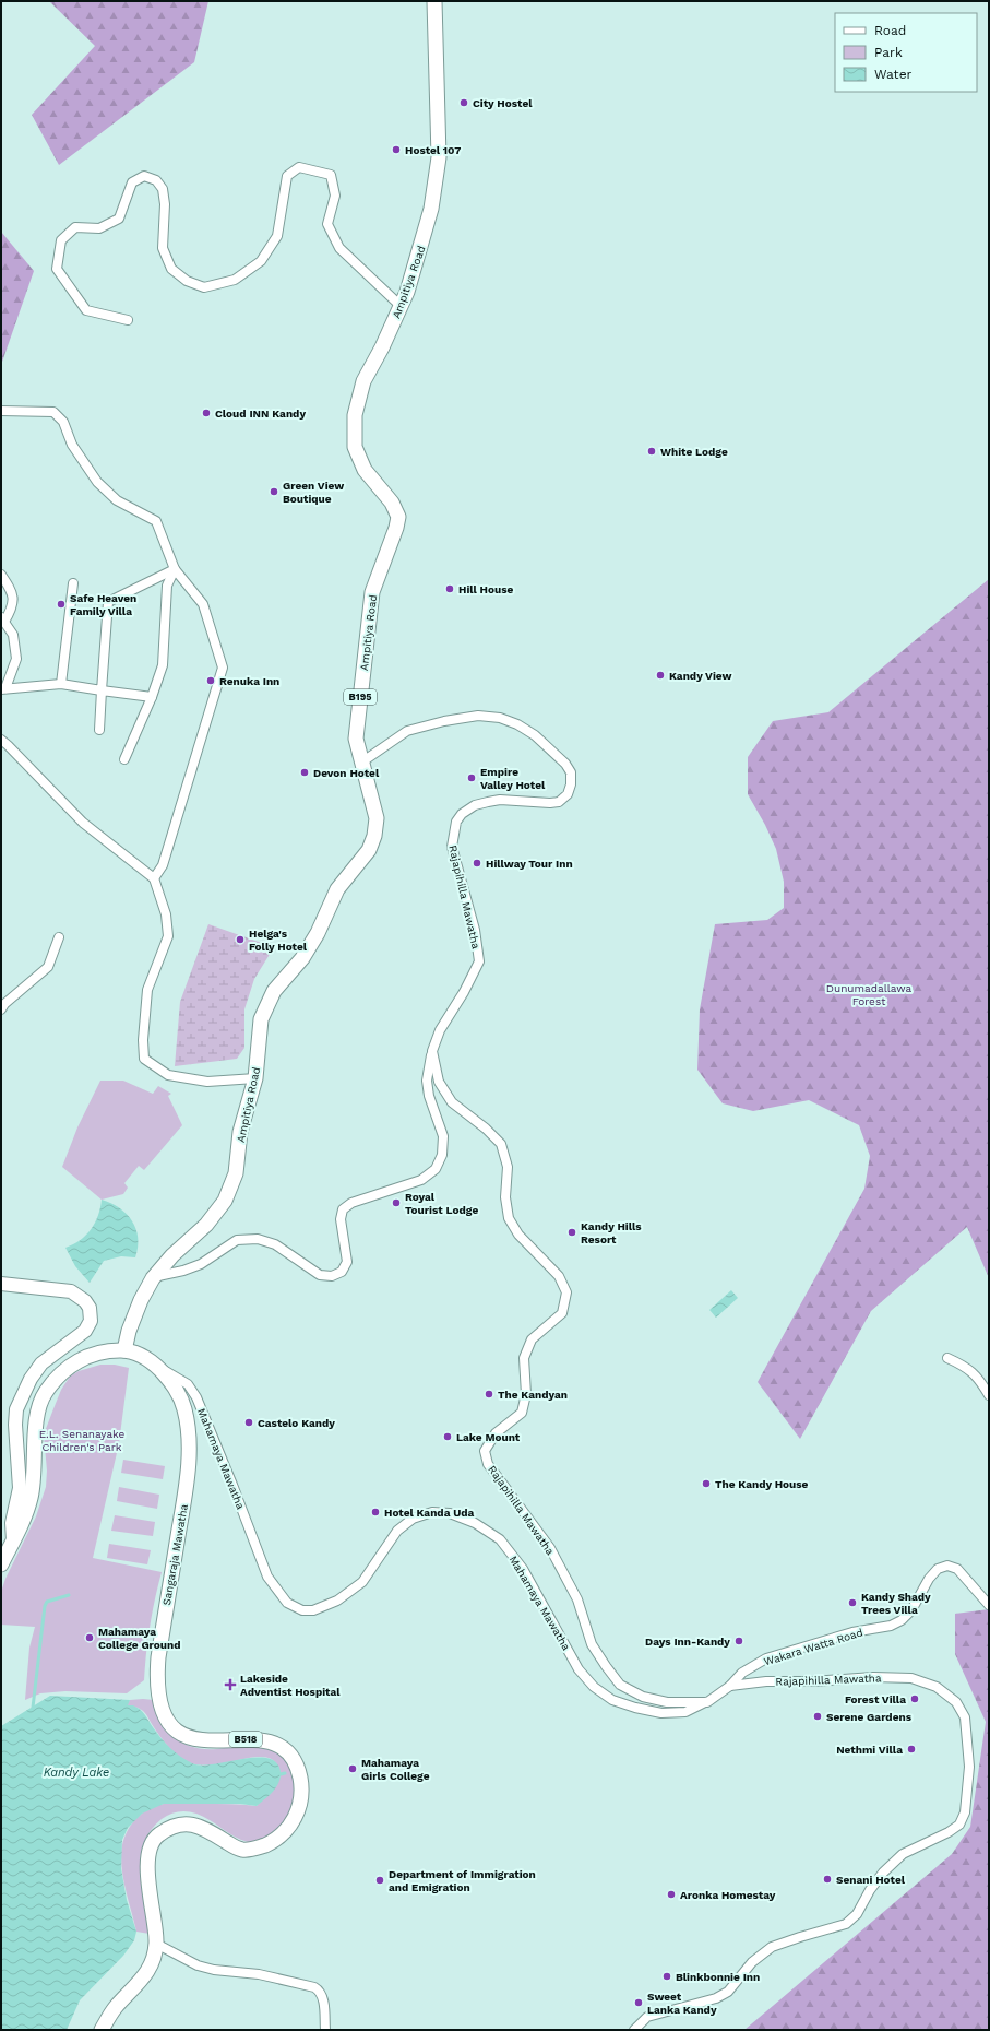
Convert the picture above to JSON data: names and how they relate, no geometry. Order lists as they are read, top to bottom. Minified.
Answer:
{"streets":{"main road":["Ampitiya Road","B195","Sangaraja Mawatha","B518"],"street":["Rajapihilla Mawatha","Mahamaya Mawatha","Wakara Watta Road"]},"crossings":[["Ampitiya Road","Rajapihilla Mawatha"],["Ampitiya Road","Sangaraja Mawatha"],["Rajapihilla Mawatha","Mahamaya Mawatha"],["Rajapihilla Mawatha","Wakara Watta Road"],["Mahamaya Mawatha","Sangaraja Mawatha"]],"water":["Kandy Lake"],"parks":["Dunumadallawa Forest","E.L. Senanayake Children's Park"],"places":{"other":["City Hostel","Hostel 107","Cloud INN Kandy","White Lodge","Green View Boutique","Hill House","Safe Heaven Family Villa","Kandy View","Renuka Inn","Devon Hotel","Empire Valley Hotel","Hillway Tour Inn","Helga's Folly Hotel","Royal Tourist Lodge","Kandy Hills Resort","The Kandyan","Castelo Kandy","Lake Mount","The Kandy House","Hotel Kanda Uda","Kandy Shady Trees Villa","Mahamaya College Ground","Days Inn-Kandy","Forest Villa","Serene Gardens","Nethmi Villa","Mahamaya Girls College","Senani Hotel","Department of Immigration and Emigration","Aronka Homestay","Blinkbonnie Inn","Sweet Lanka Kandy"],"health":["Lakeside Adventist Hospital"]},"legend":["Road","Park","Water"]}
